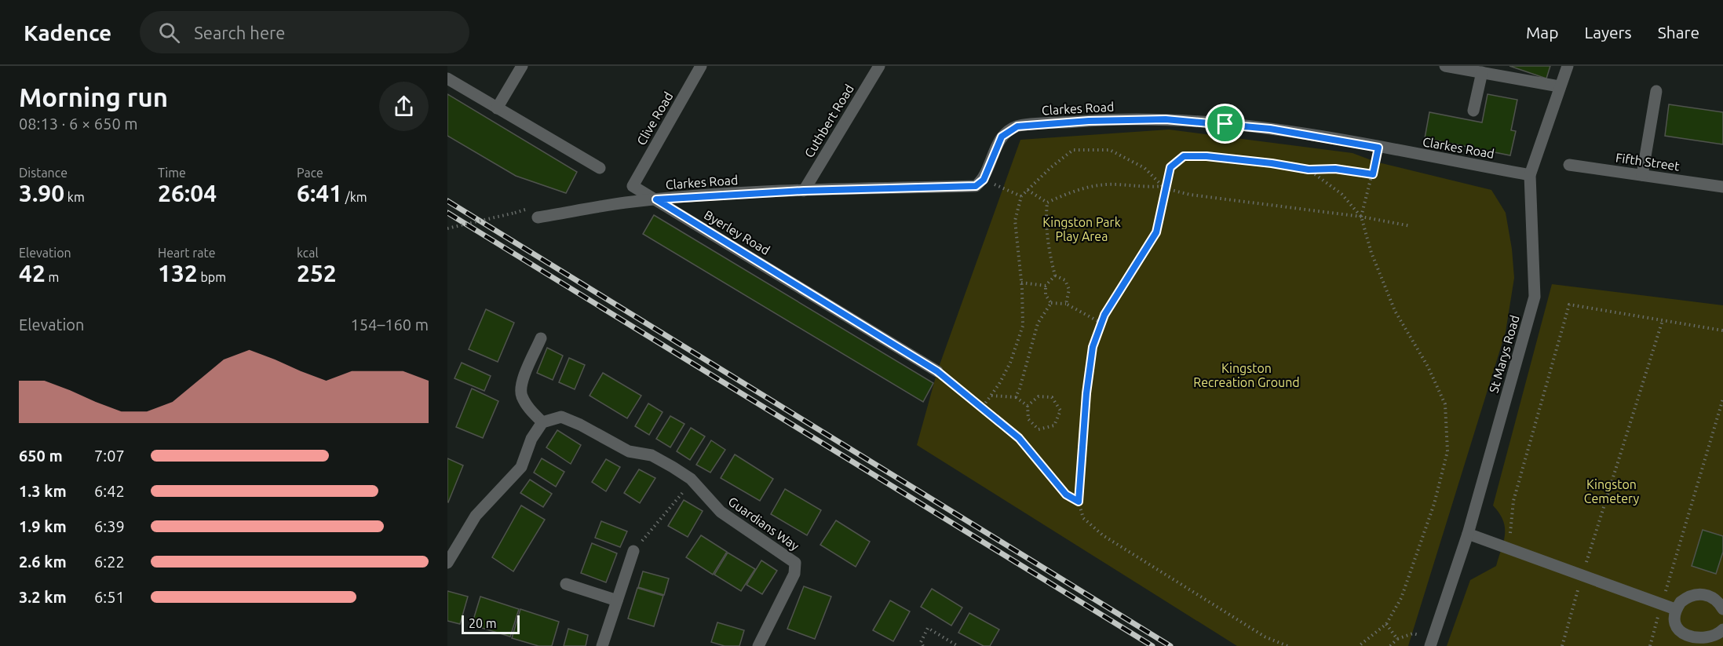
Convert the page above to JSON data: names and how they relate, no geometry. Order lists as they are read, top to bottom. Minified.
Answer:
{"streets":{"street":["Clarkes Road","Clive Road","Cuthbert Road","Fifth Street","Byerley Road","St Marys Road","Guardians Way"]},"crossings":[["Clarkes Road","Cuthbert Road"],["Clarkes Road","Byerley Road"],["Clarkes Road","St Marys Road"],["Clive Road","Byerley Road"]],"parks":["Kingston Park Play Area","Kingston Recreation Ground","Kingston Cemetery"],"scale_bar":"20 m","page":{"header":"Kadence","search":"Search here","nav":["Map","Layers","Share"],"heading":["Morning run","08:13 · 6 × 650 m"],"stats":[["Distance","3.90 km"],["Time","26:04"],["Pace","6:41 /km"],["Elevation","42 m"],["Heart rate","132 bpm"],["kcal","252"]],"chart":["Elevation","154–160 m"],"list":[{"name":"650 m","note":"7:07"},{"name":"1.3 km","note":"6:42"},{"name":"1.9 km","note":"6:39"},{"name":"2.6 km","note":"6:22"},{"name":"3.2 km","note":"6:51"}],"scale":"20 m"}}
